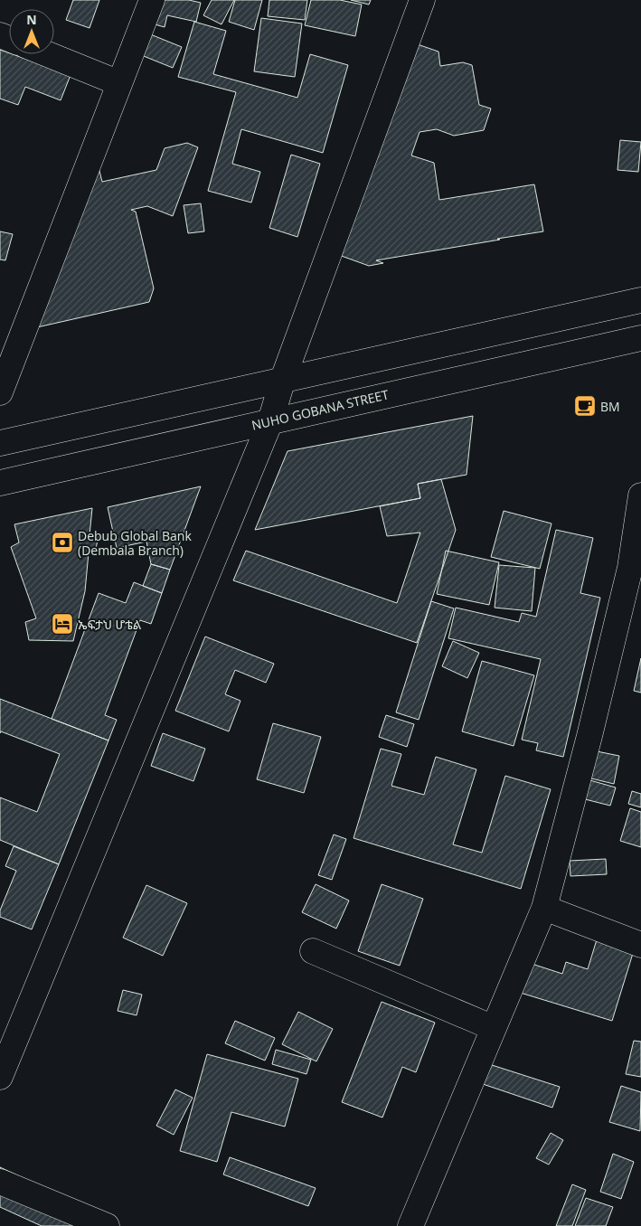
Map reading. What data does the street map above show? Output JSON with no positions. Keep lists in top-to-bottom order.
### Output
{
  "streets": {
    "street": ["NUHO GOBANA STREET"]
  },
  "places": {
    "cafe": ["BM"],
    "bank": ["Debub Global Bank (Dembala Branch)"],
    "hotel": ["ኤፍታህ ሆቴል"]
  },
  "north": "top"
}
